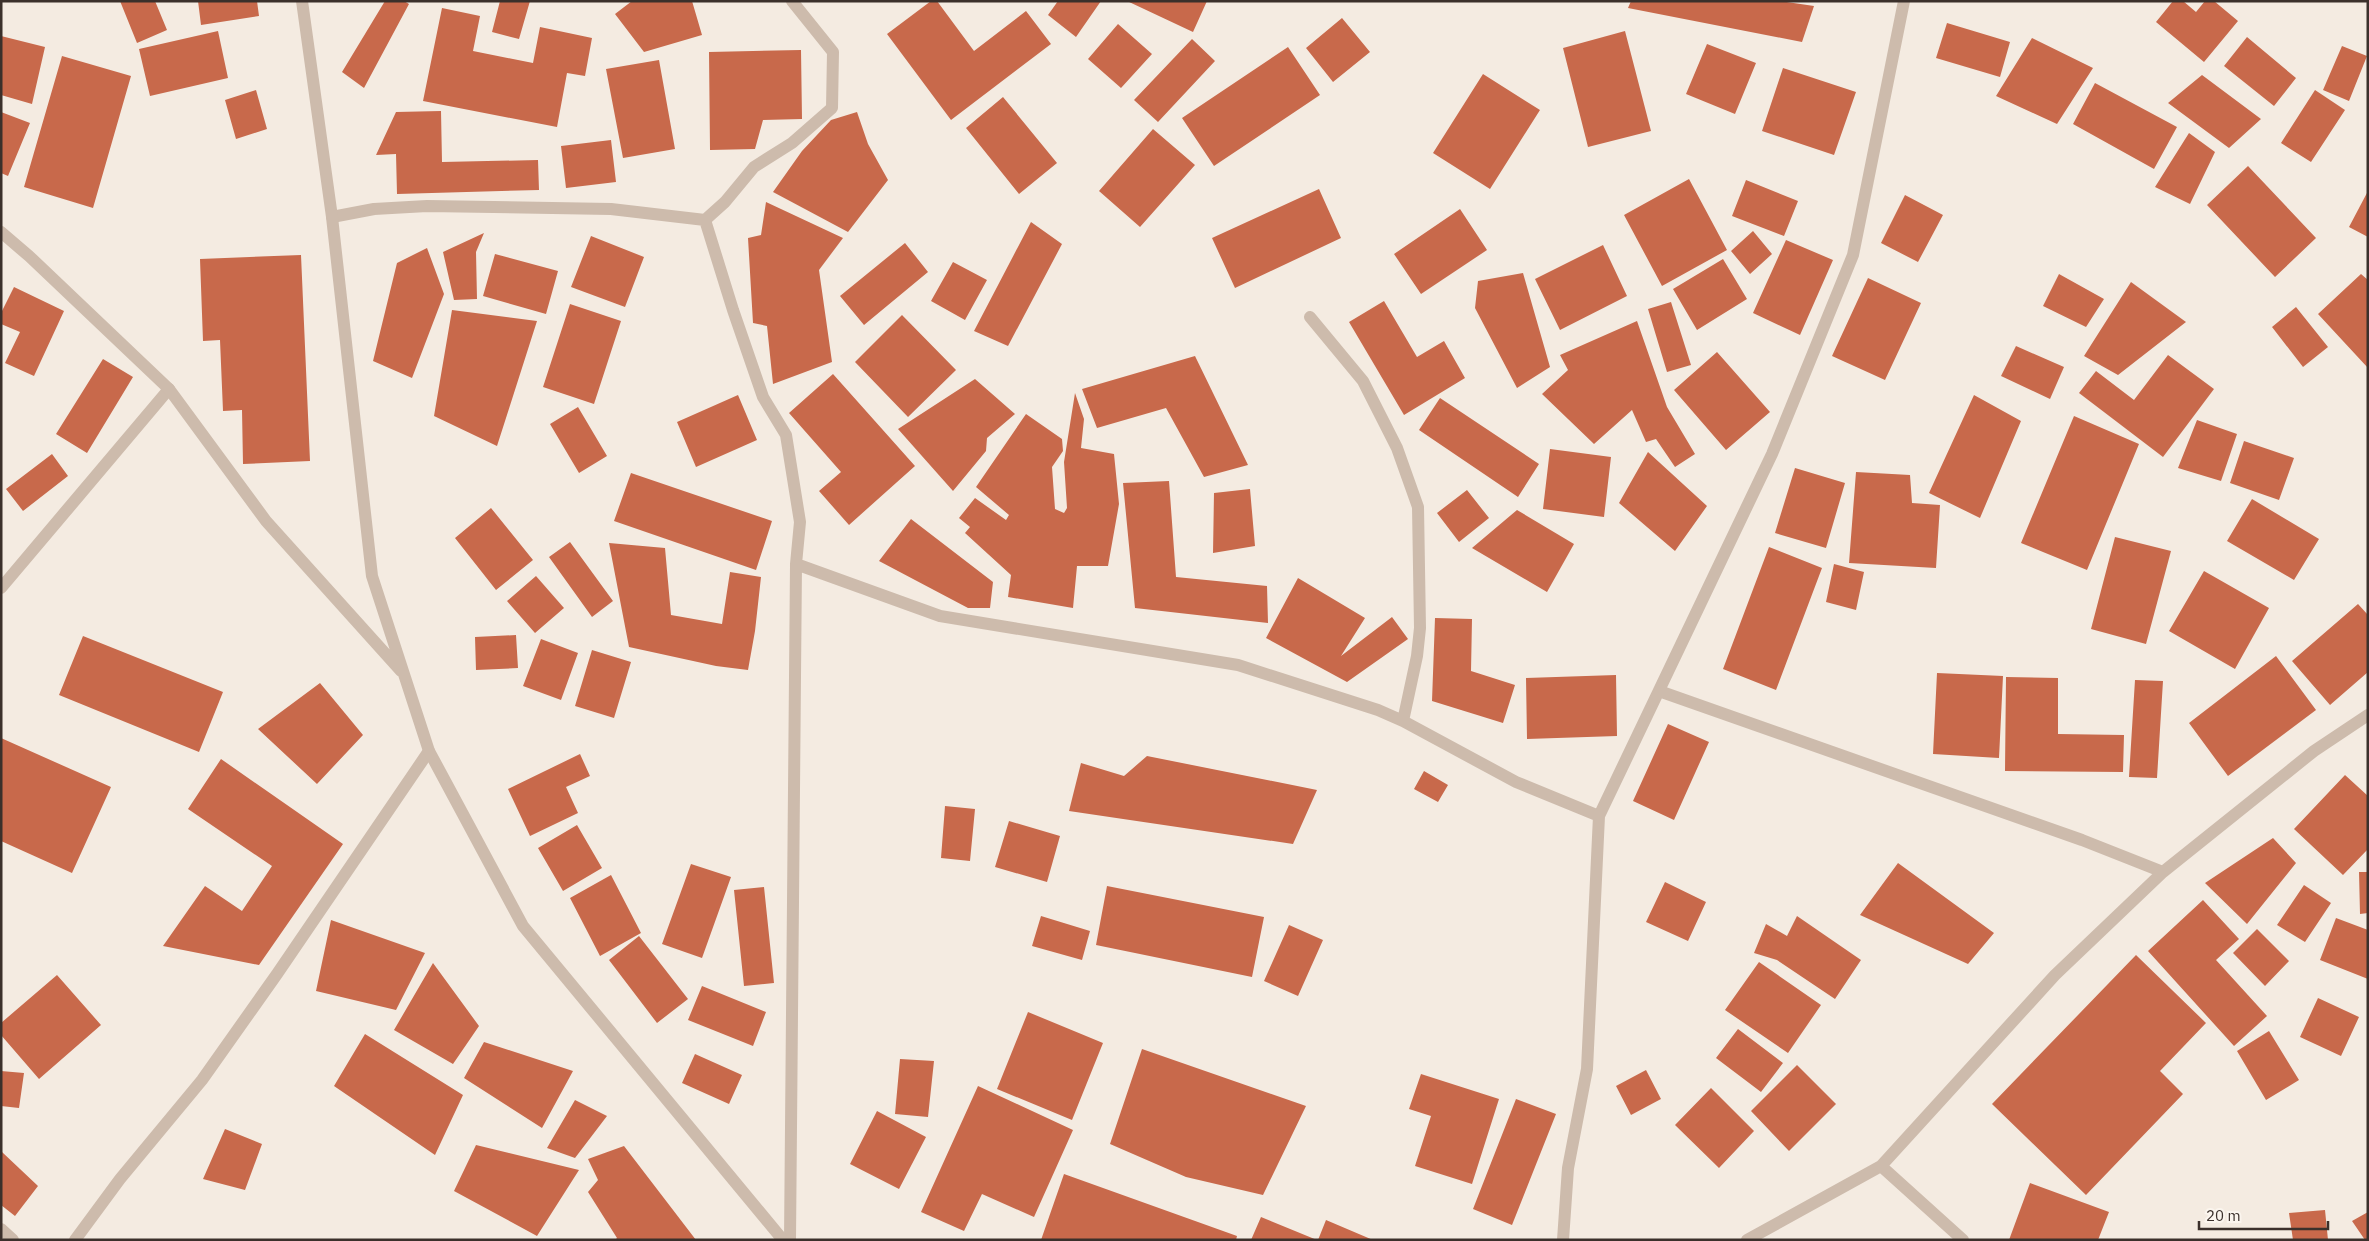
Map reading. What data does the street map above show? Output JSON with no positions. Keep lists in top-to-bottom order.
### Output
{
  "scale_bar": "20 m"
}
